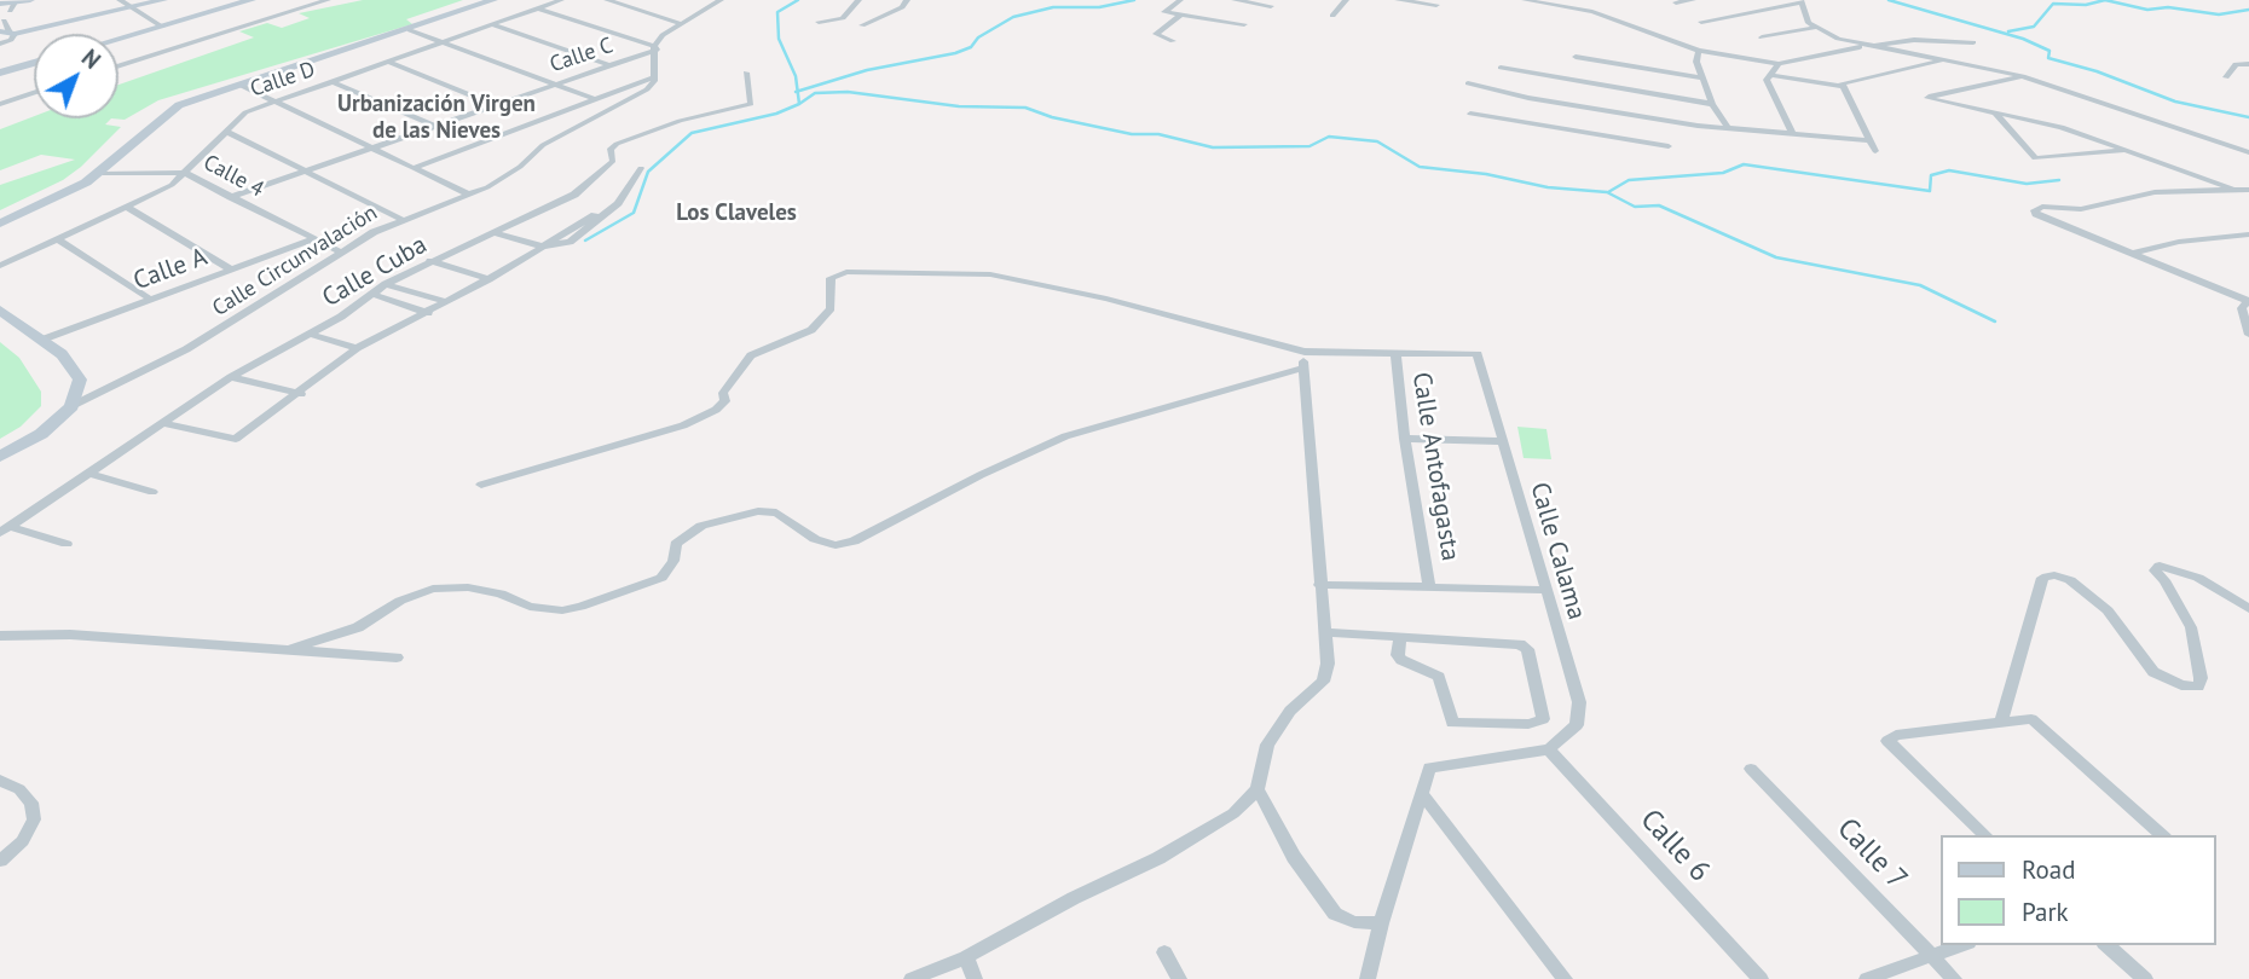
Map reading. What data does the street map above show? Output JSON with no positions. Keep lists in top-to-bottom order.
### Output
{
  "streets": {
    "street": [
      "Calle C",
      "Calle D",
      "Calle 4",
      "Calle Circunvalación",
      "Calle A",
      "Calle Cuba",
      "Calle Antofagasta",
      "Calle Calama",
      "Calle 6",
      "Calle 7"
    ]
  },
  "crossings": [
    ["Calle C", "Calle 4"],
    ["Calle D", "Calle 4"],
    ["Calle 4", "Calle Circunvalación"],
    ["Calle 4", "Calle A"],
    ["Calle Antofagasta", "Calle Calama"],
    ["Calle Calama", "Calle 6"]
  ],
  "districts": ["Urbanización Virgen de las Nieves", "Los Claveles"],
  "legend": ["Road", "Park"],
  "north": "top right"
}
